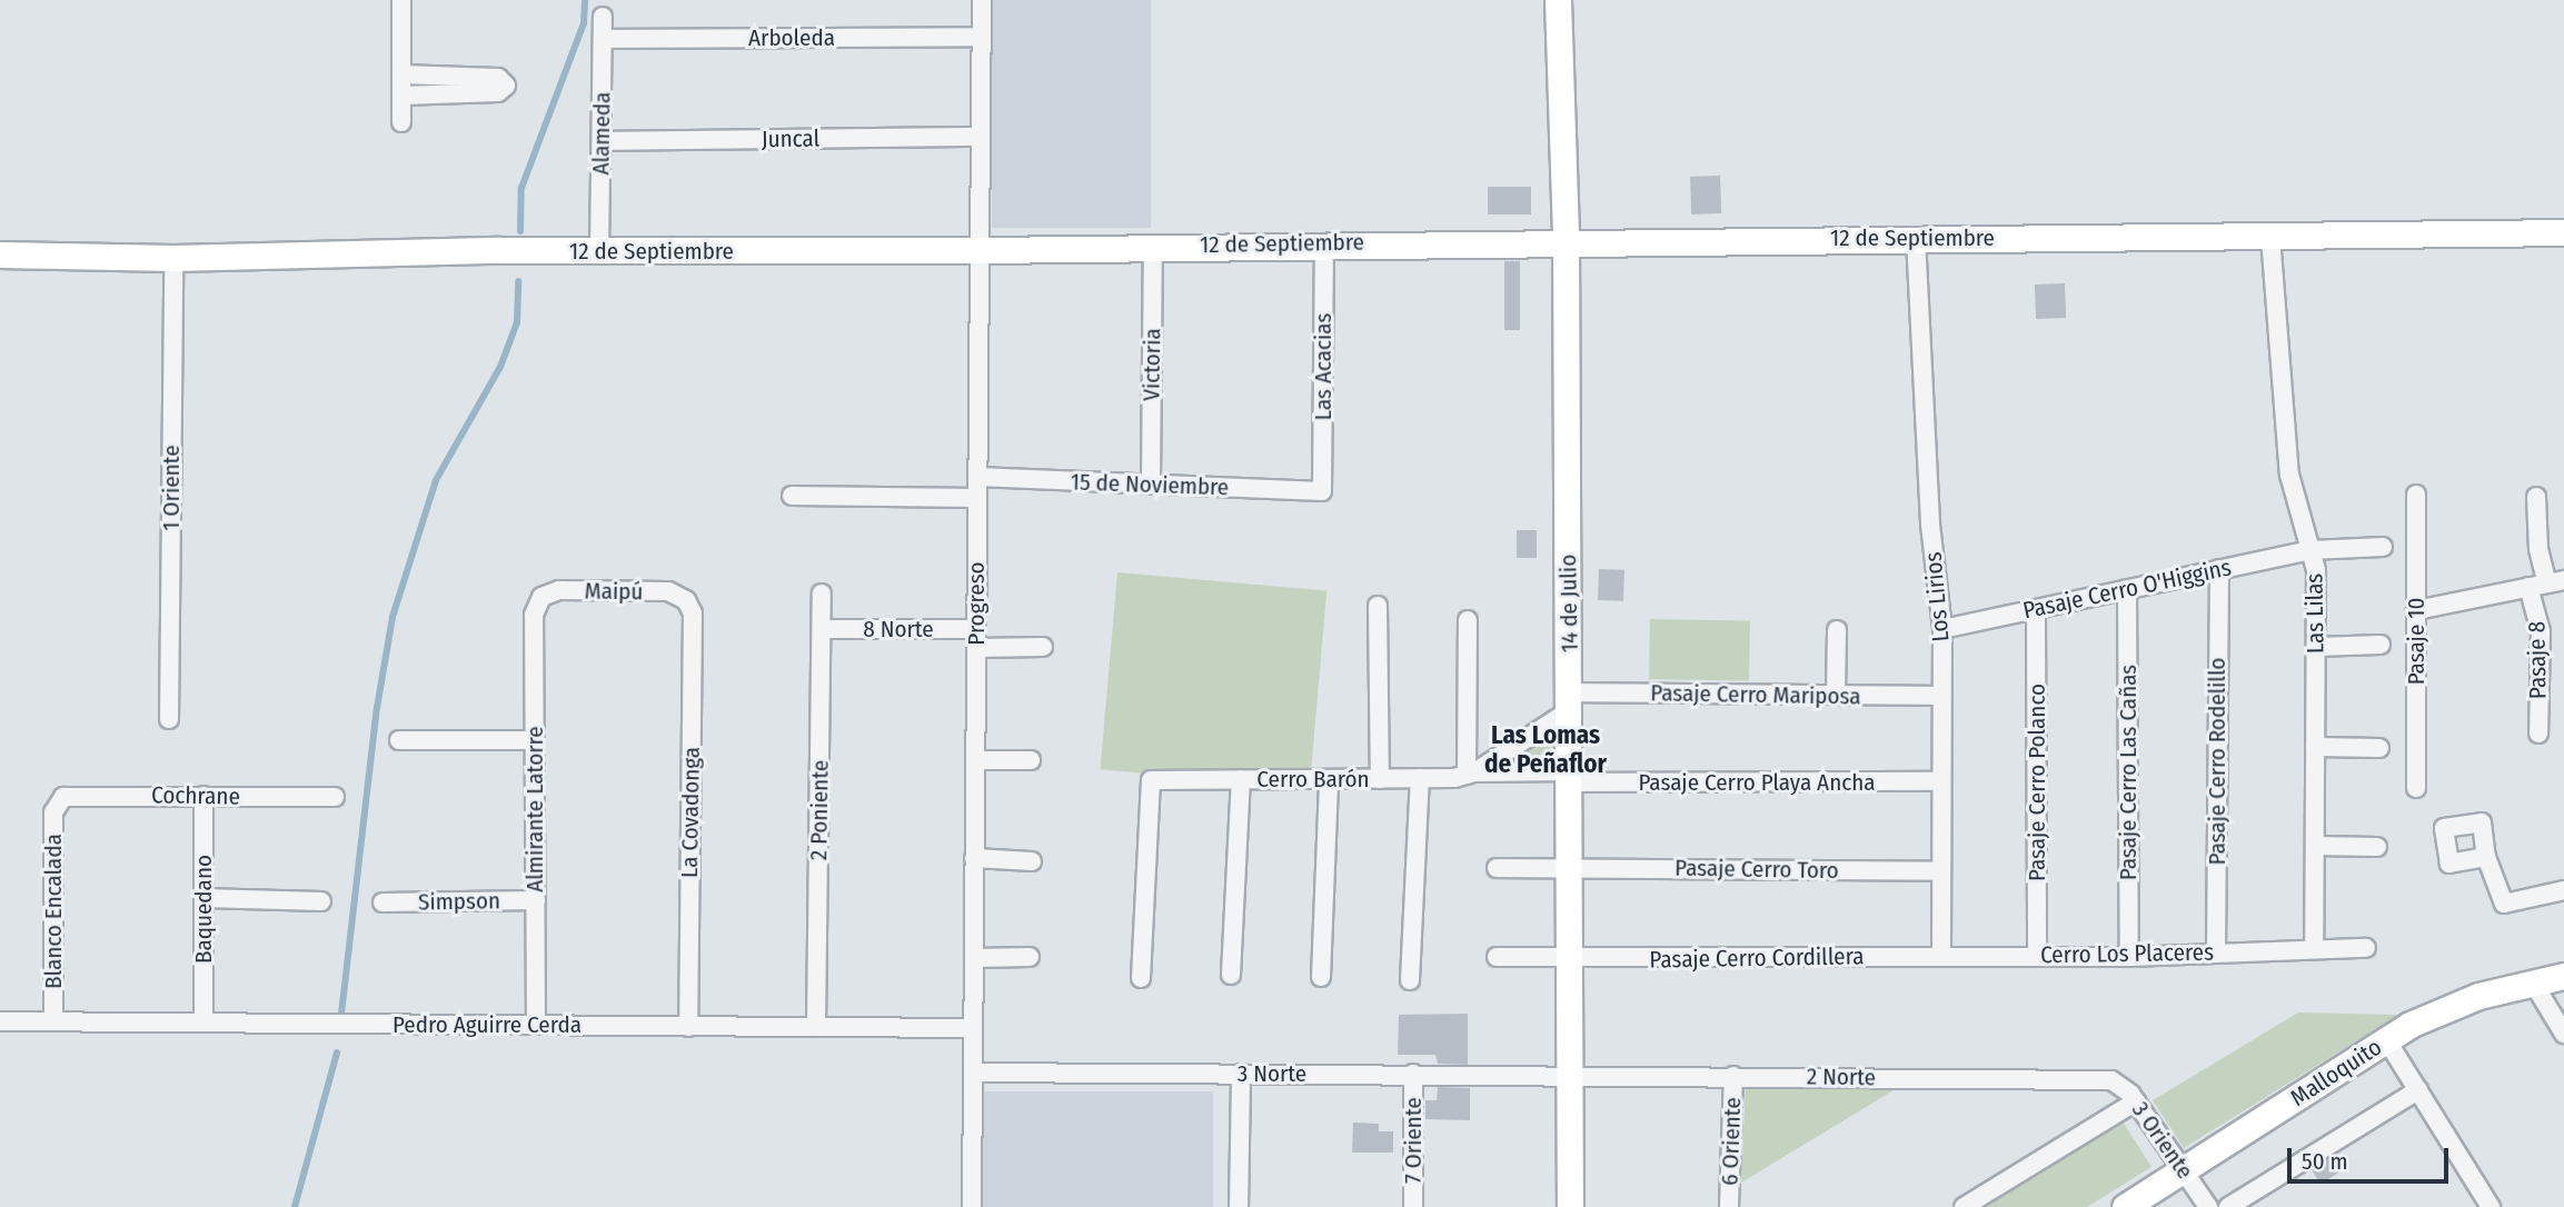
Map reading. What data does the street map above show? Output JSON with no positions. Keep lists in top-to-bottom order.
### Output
{
  "streets": {
    "street": [
      "Arboleda",
      "Alameda",
      "Juncal",
      "12 de Septiembre",
      "Victoria",
      "Las Acacias",
      "15 de Noviembre",
      "1 Oriente",
      "Pasaje Cerro O'Higgins",
      "Maipú",
      "Los Lirios",
      "Progreso",
      "14 de Julio",
      "Las Lilas",
      "8 Norte",
      "Pasaje 10",
      "Pasaje 8",
      "Pasaje Cerro Mariposa",
      "Pasaje Cerro Rodelillo",
      "Pasaje Cerro Las Cañas",
      "Cerro Barón",
      "Pasaje Cerro Playa Ancha",
      "Pasaje Cerro Polanco",
      "Cochrane",
      "Almirante Latorre",
      "2 Poniente",
      "La Covadonga",
      "Pasaje Cerro Toro",
      "Simpson",
      "Baquedano",
      "Blanco Encalada",
      "Cerro Los Placeres",
      "Pasaje Cerro Cordillera",
      "Pedro Aguirre Cerda",
      "Malloquito",
      "3 Norte",
      "2 Norte",
      "7 Oriente",
      "3 Oriente",
      "6 Oriente"
    ]
  },
  "crossings": [
    ["Arboleda", "Alameda"],
    ["Arboleda", "Progreso"],
    ["Alameda", "Juncal"],
    ["Alameda", "12 de Septiembre"],
    ["Juncal", "Progreso"],
    ["12 de Septiembre", "Victoria"],
    ["12 de Septiembre", "Las Acacias"],
    ["12 de Septiembre", "1 Oriente"],
    ["12 de Septiembre", "Los Lirios"],
    ["12 de Septiembre", "Progreso"],
    ["12 de Septiembre", "14 de Julio"],
    ["12 de Septiembre", "Las Lilas"],
    ["Victoria", "15 de Noviembre"],
    ["Las Acacias", "15 de Noviembre"],
    ["15 de Noviembre", "Progreso"],
    ["Pasaje Cerro O'Higgins", "Los Lirios"],
    ["Pasaje Cerro O'Higgins", "Las Lilas"],
    ["Pasaje Cerro O'Higgins", "Pasaje Cerro Rodelillo"],
    ["Pasaje Cerro O'Higgins", "Pasaje Cerro Las Cañas"],
    ["Pasaje Cerro O'Higgins", "Pasaje Cerro Polanco"],
    ["Maipú", "Almirante Latorre"],
    ["Maipú", "La Covadonga"],
    ["Los Lirios", "Pasaje Cerro Mariposa"],
    ["Los Lirios", "Pasaje Cerro Playa Ancha"],
    ["Los Lirios", "Pasaje Cerro Toro"],
    ["Los Lirios", "Cerro Los Placeres"],
    ["Los Lirios", "Pasaje Cerro Cordillera"],
    ["Progreso", "8 Norte"],
    ["Progreso", "Pedro Aguirre Cerda"],
    ["Progreso", "3 Norte"],
    ["14 de Julio", "Pasaje Cerro Mariposa"],
    ["14 de Julio", "Cerro Barón"],
    ["14 de Julio", "Pasaje Cerro Playa Ancha"],
    ["14 de Julio", "Pasaje Cerro Toro"],
    ["14 de Julio", "Pasaje Cerro Cordillera"],
    ["14 de Julio", "3 Norte"],
    ["14 de Julio", "2 Norte"],
    ["Las Lilas", "Cerro Los Placeres"],
    ["8 Norte", "2 Poniente"],
    ["Pasaje Cerro Mariposa", "Cerro Barón"],
    ["Pasaje Cerro Rodelillo", "Cerro Los Placeres"],
    ["Pasaje Cerro Las Cañas", "Cerro Los Placeres"],
    ["Cerro Barón", "Pasaje Cerro Playa Ancha"],
    ["Pasaje Cerro Polanco", "Cerro Los Placeres"],
    ["Cochrane", "Baquedano"],
    ["Cochrane", "Blanco Encalada"],
    ["Almirante Latorre", "Simpson"],
    ["Almirante Latorre", "Pedro Aguirre Cerda"],
    ["2 Poniente", "Pedro Aguirre Cerda"],
    ["La Covadonga", "Pedro Aguirre Cerda"],
    ["Baquedano", "Pedro Aguirre Cerda"],
    ["Blanco Encalada", "Pedro Aguirre Cerda"],
    ["Cerro Los Placeres", "Pasaje Cerro Cordillera"],
    ["Malloquito", "3 Oriente"],
    ["3 Norte", "2 Norte"],
    ["3 Norte", "7 Oriente"],
    ["2 Norte", "3 Oriente"],
    ["2 Norte", "6 Oriente"]
  ],
  "districts": ["Las Lomas de Peñaflor"],
  "scale_bar": "50 m"
}
